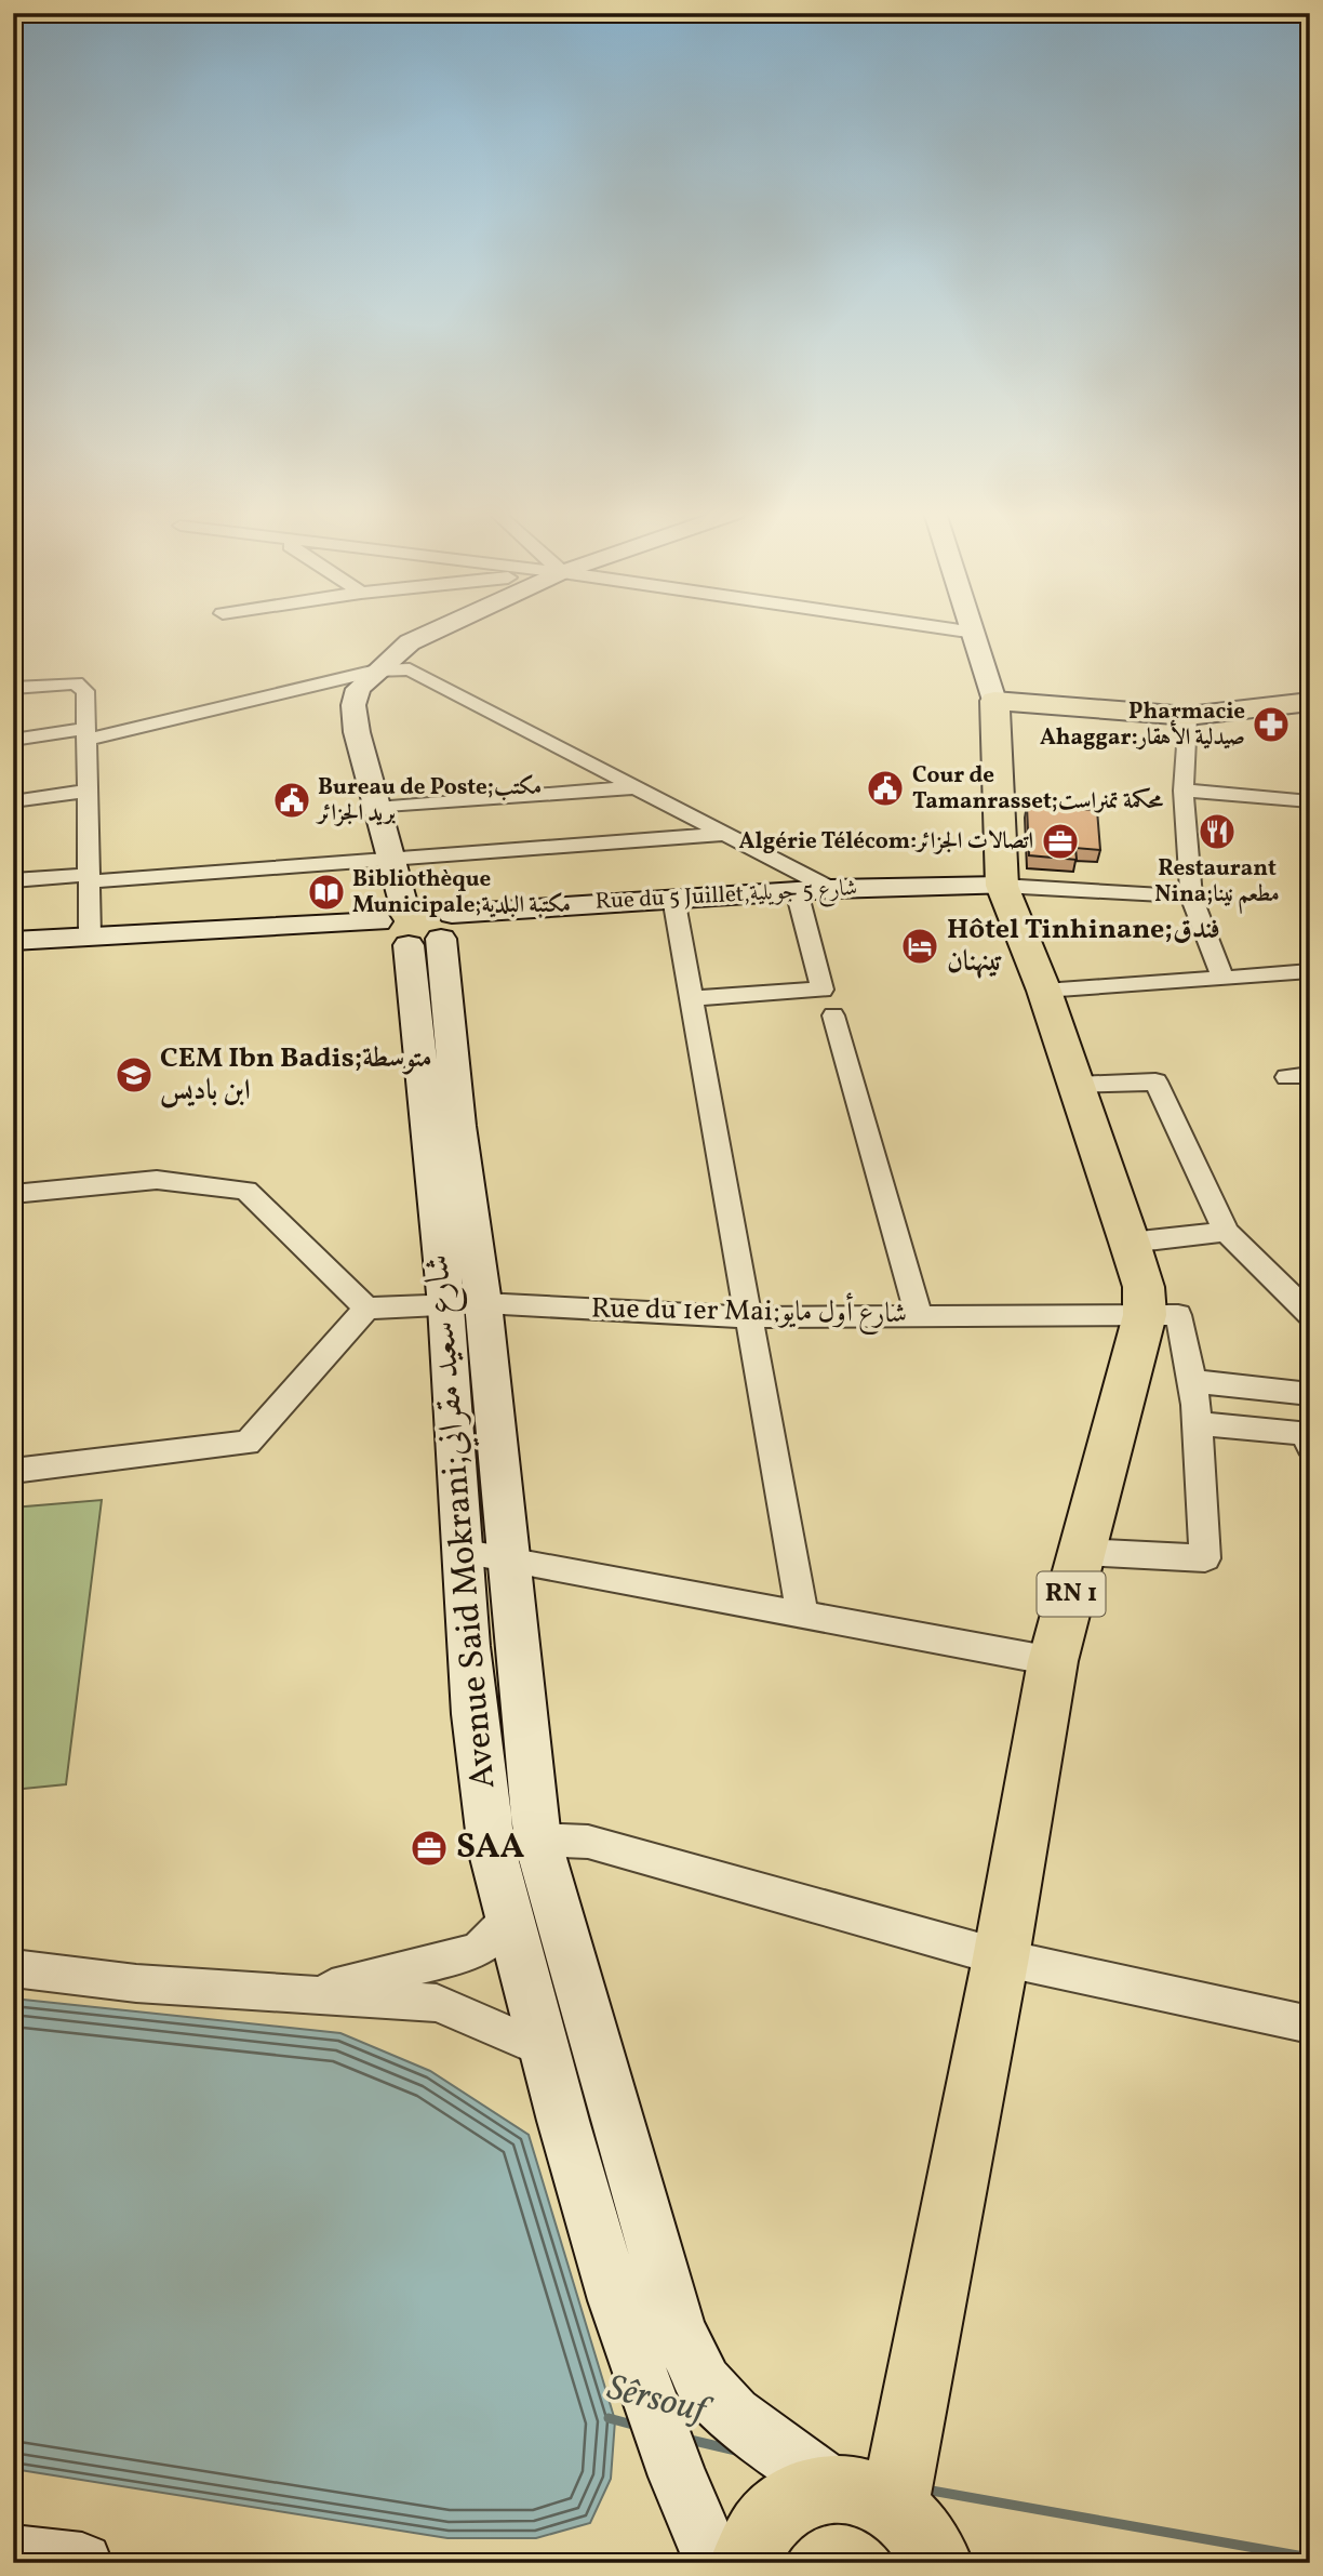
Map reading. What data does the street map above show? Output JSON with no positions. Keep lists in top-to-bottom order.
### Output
{
  "streets": {
    "main road": ["RN 1"],
    "street": ["Rue du 5 Juillet,شارع 5 جويلية", "Rue du 1er Mai;شارع أول مايو", "Avenue Said Mokrani;شارع سعيد مقراني"]
  },
  "crossings": [
    ["Rue du 5 Juillet,شارع 5 جويلية", "Avenue Said Mokrani;شارع سعيد مقراني"],
    ["Rue du 5 Juillet,شارع 5 جويلية", "RN 1"],
    ["Rue du 1er Mai;شارع أول مايو", "Avenue Said Mokrani;شارع سعيد مقراني"],
    ["Rue du 1er Mai;شارع أول مايو", "RN 1"]
  ],
  "water": ["Sêrsouf"],
  "places": {
    "pharmacy": ["Pharmacie Ahaggar;صيدلية الأهقار"],
    "public building": ["Cour de Tamanrasset;محكمة تمنراست", "Bureau de Poste;مكتب بريد الجزائر"],
    "restaurant": ["Restaurant Nina;مطعم نينا"],
    "office": ["Algérie Télécom;اتصالات الجزائر", "SAA"],
    "library": ["Bibliothèque Municipale;مكتبة البلدية"],
    "hotel": ["Hôtel Tinhinane;فندق تينهنان"],
    "school or university": ["CEM Ibn Badis;متوسطة ابن باديس"]
  }
}
